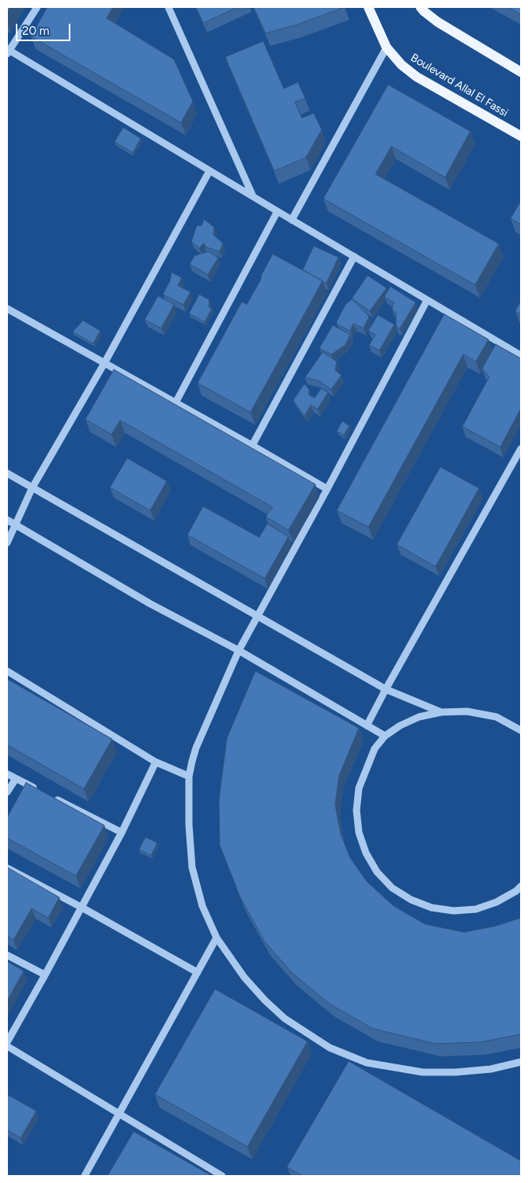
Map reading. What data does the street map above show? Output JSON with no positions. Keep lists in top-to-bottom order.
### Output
{
  "streets": {
    "main road": ["Boulevard Allal El Fassi"]
  },
  "scale_bar": "20 m"
}
